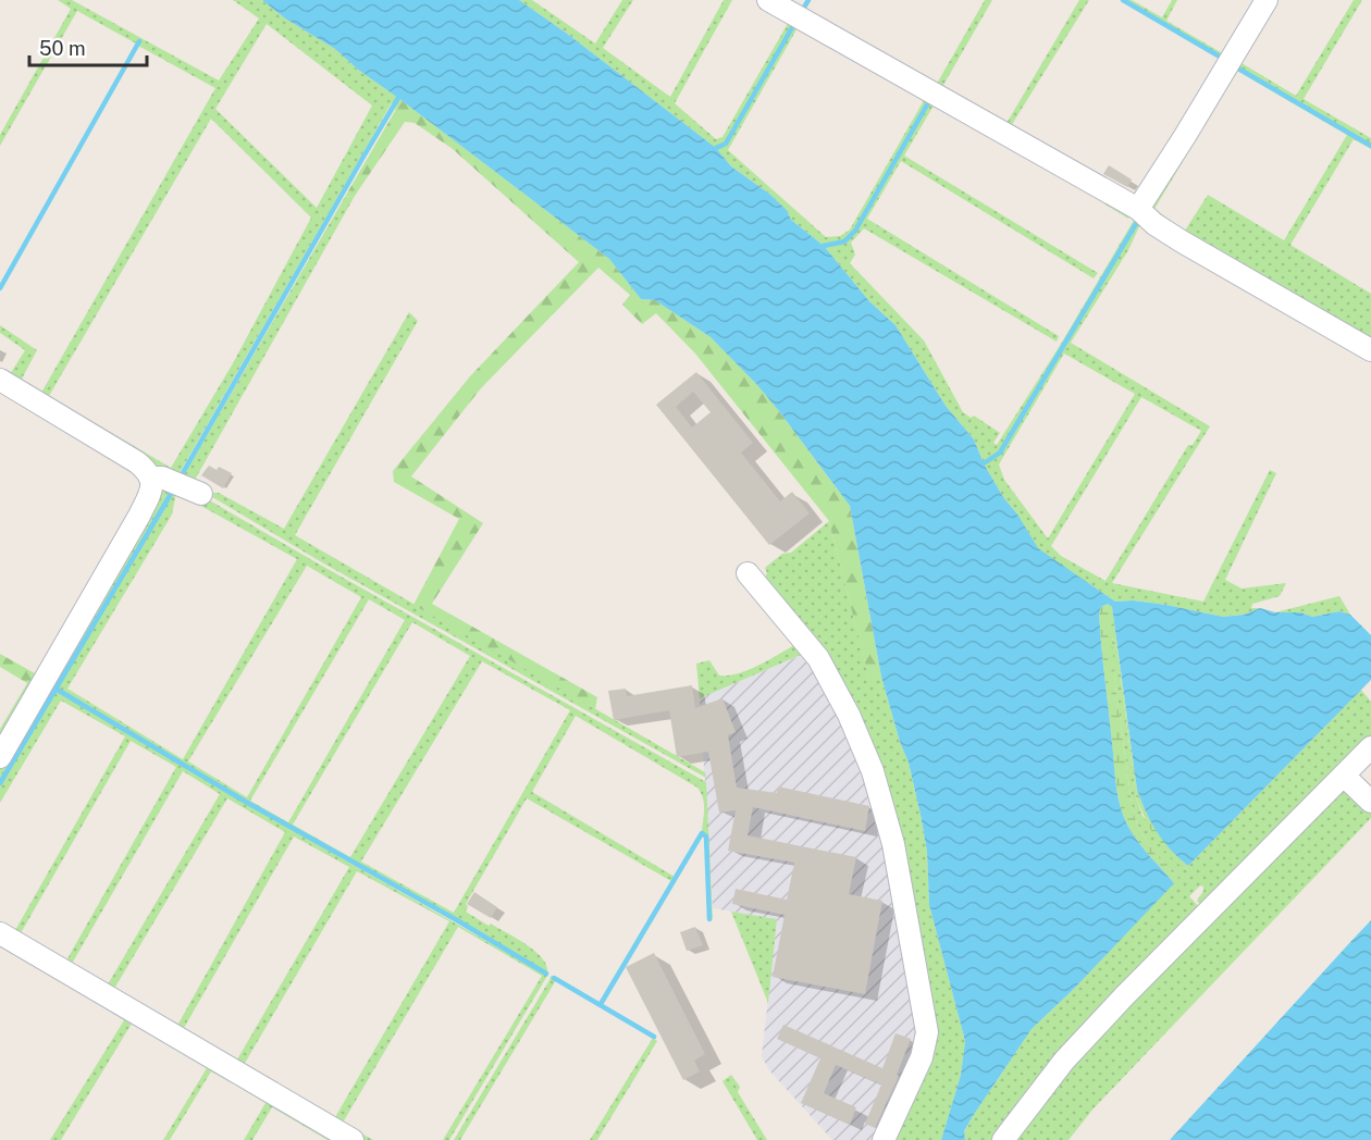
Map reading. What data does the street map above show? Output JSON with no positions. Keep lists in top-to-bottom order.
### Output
{
  "scale_bar": "50 m"
}
